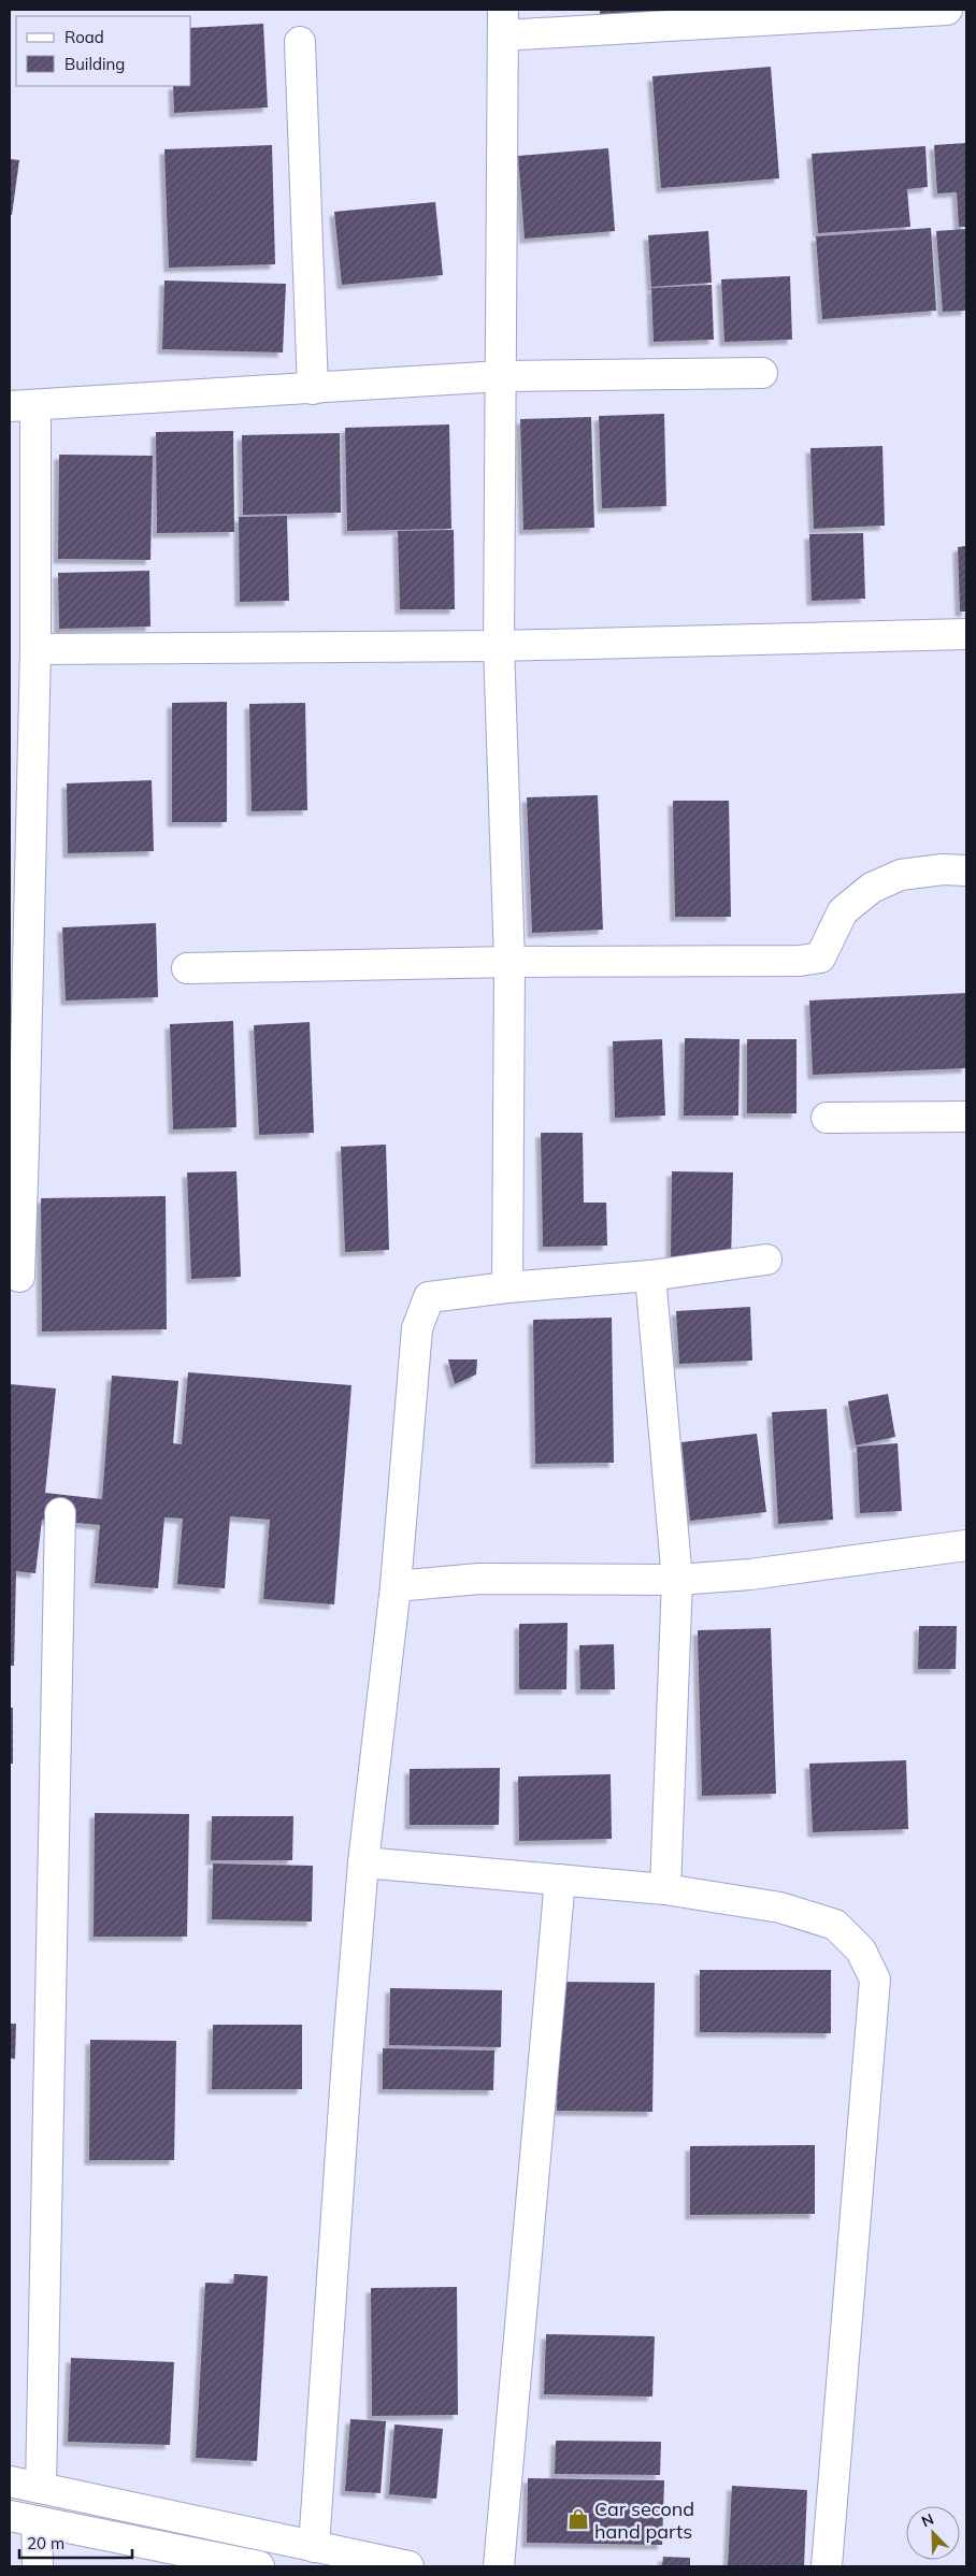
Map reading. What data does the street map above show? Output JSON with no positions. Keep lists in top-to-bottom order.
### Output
{
  "places": {
    "shop": ["Car second hand parts"]
  },
  "legend": ["Road", "Building"],
  "scale_bar": "20 m",
  "north": "top left"
}
